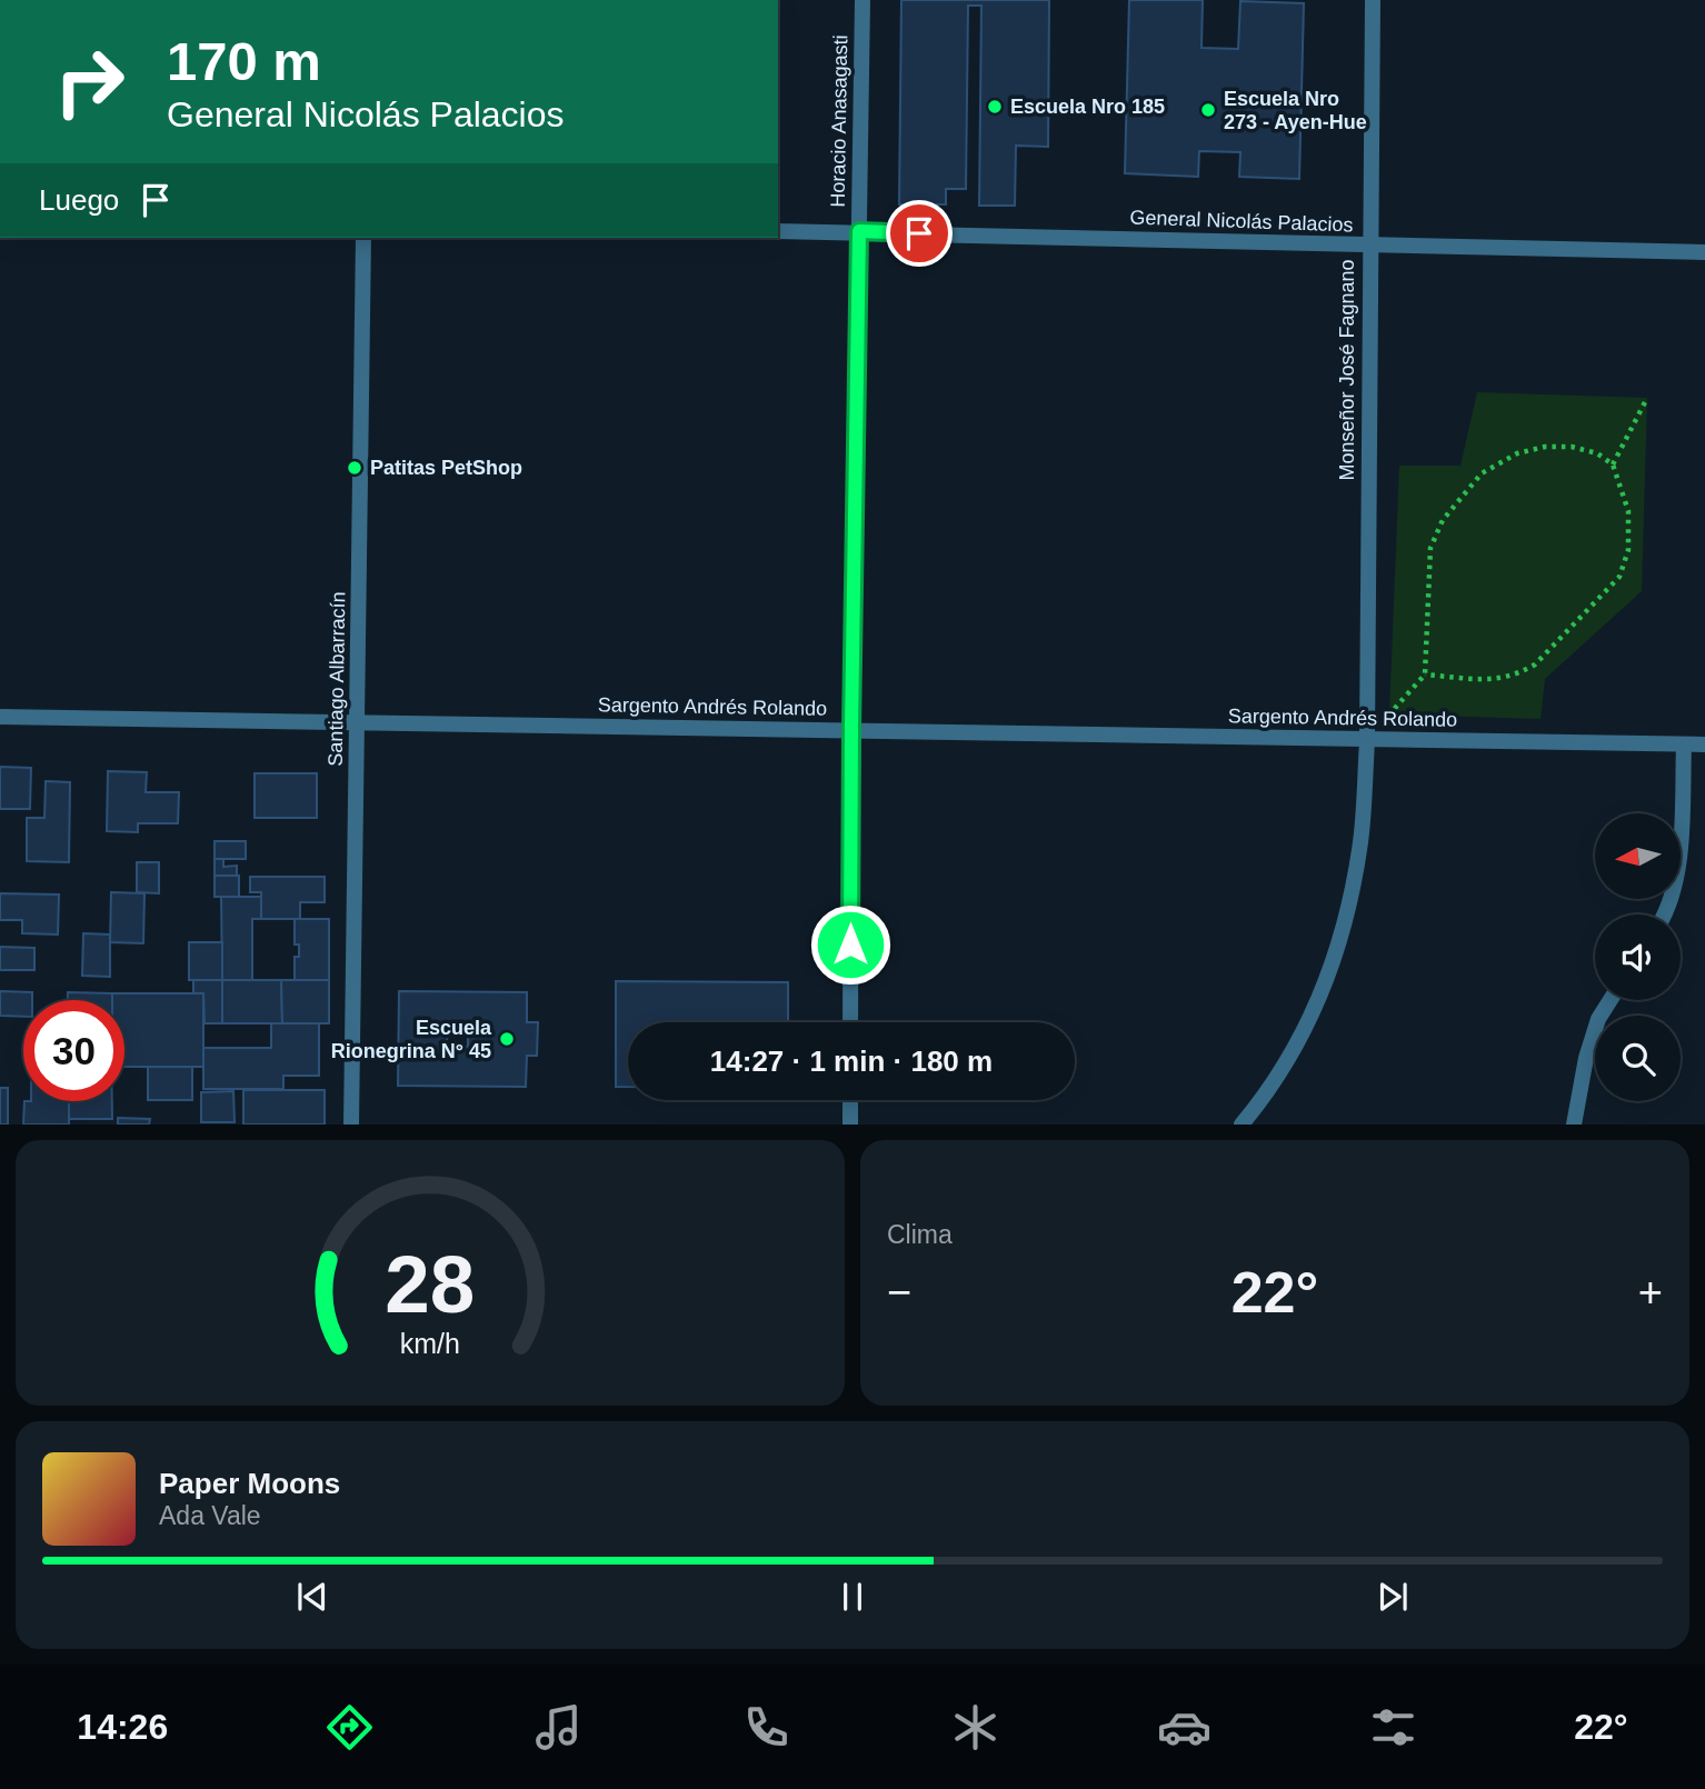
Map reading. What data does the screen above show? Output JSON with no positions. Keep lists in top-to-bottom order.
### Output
{
  "streets": {
    "street": [
      "Horacio Anasagasti",
      "General Nicolás Palacios",
      "Monseñor José Fagnano",
      "Santiago Albarracín",
      "Sargento Andrés Rolando"
    ]
  },
  "crossings": [
    ["Horacio Anasagasti", "General Nicolás Palacios"],
    ["Horacio Anasagasti", "Sargento Andrés Rolando"],
    ["General Nicolás Palacios", "Monseñor José Fagnano"],
    ["Monseñor José Fagnano", "Sargento Andrés Rolando"],
    ["Santiago Albarracín", "Sargento Andrés Rolando"]
  ],
  "places": [
    "Escuela Nro 185",
    "Escuela Nro 273 - Ayen-Hue",
    "Patitas PetShop",
    "Escuela Rionegrina N° 45"
  ],
  "north": "left",
  "page": {
    "turn": ["170 m", "General Nicolás Palacios"],
    "then": "Luego",
    "limit": "30",
    "trip": "14:27 · 1 min · 180 m",
    "tile": "Clima",
    "heat": ["−", "22°", "+"],
    "song": ["Paper Moons", "Ada Vale"],
    "tabs": ["14:26", "22°"],
    "gauge": ["28", "km/h"]
  }
}
